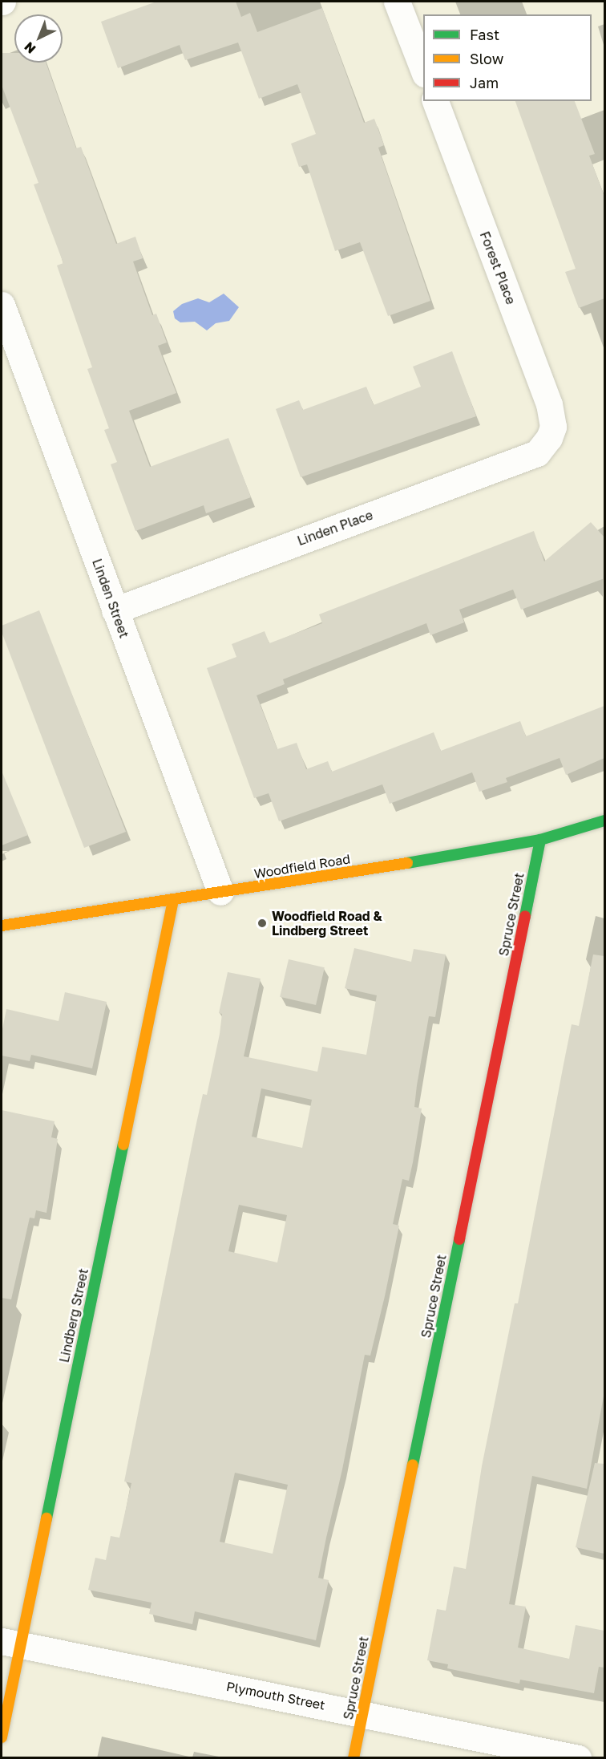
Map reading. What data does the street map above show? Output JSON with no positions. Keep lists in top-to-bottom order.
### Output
{
  "streets": {
    "street": [
      "Forest Place",
      "Linden Place",
      "Linden Street",
      "Woodfield Road",
      "Spruce Street",
      "Lindberg Street",
      "Plymouth Street"
    ]
  },
  "crossings": [
    ["Forest Place", "Linden Place"],
    ["Linden Place", "Linden Street"],
    ["Linden Street", "Woodfield Road"],
    ["Woodfield Road", "Spruce Street"],
    ["Woodfield Road", "Lindberg Street"],
    ["Spruce Street", "Plymouth Street"],
    ["Lindberg Street", "Plymouth Street"]
  ],
  "places": ["Woodfield Road & Lindberg Street"],
  "legend": ["Fast", "Slow", "Jam"],
  "north": "bottom left"
}
